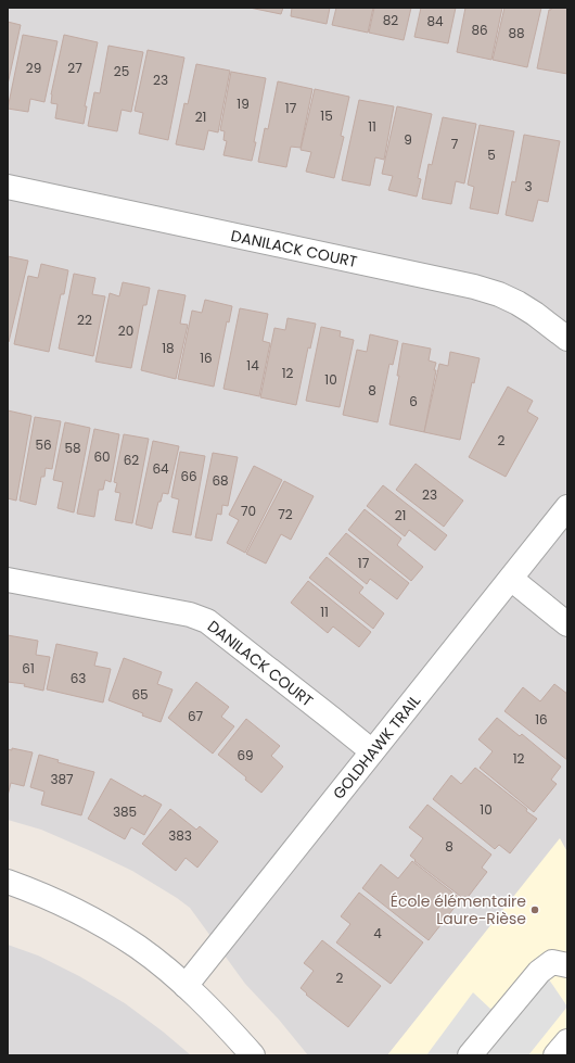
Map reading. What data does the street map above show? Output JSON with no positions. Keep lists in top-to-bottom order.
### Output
{
  "streets": {
    "street": ["DANILACK COURT", "GOLDHAWK TRAIL"]
  },
  "crossings": [
    ["DANILACK COURT", "GOLDHAWK TRAIL"]
  ],
  "places": ["École élémentaire Laure-Rièse"],
  "house_numbers": [
    "82",
    "84",
    "86",
    "88",
    "29",
    "27",
    "25",
    "23",
    "19",
    "17",
    "15",
    "21",
    "11",
    "9",
    "7",
    "5",
    "3",
    "22",
    "20",
    "18",
    "16",
    "14",
    "12",
    "10",
    "8",
    "6",
    "2",
    "56",
    "58",
    "60",
    "62",
    "64",
    "66",
    "68",
    "23",
    "70",
    "72",
    "21",
    "17",
    "11",
    "61",
    "63",
    "65",
    "67",
    "16",
    "69",
    "12",
    "387",
    "10",
    "385",
    "383",
    "8",
    "4",
    "2"
  ]
}
